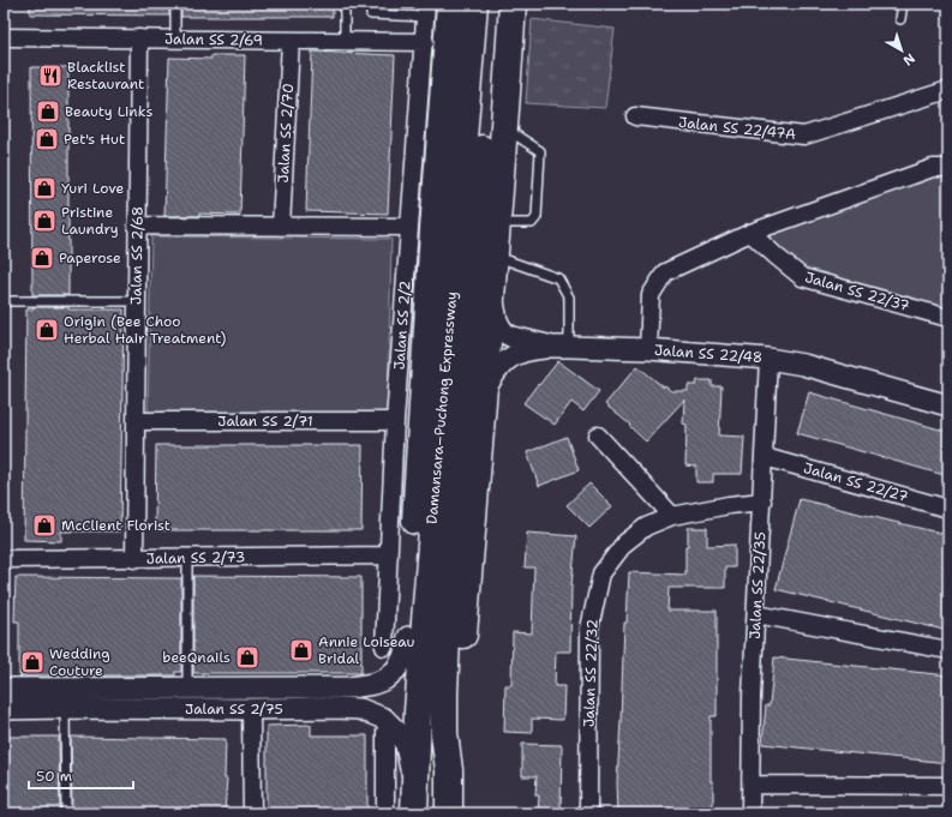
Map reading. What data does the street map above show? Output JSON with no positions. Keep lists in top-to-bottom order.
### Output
{
  "streets": {
    "highway": ["Damansara–Puchong Expressway"],
    "street": [
      "Jalan SS 2/69",
      "Jalan SS 22/47A",
      "Jalan SS 2/70",
      "Jalan SS 2/68",
      "Jalan SS 22/37",
      "Jalan SS 2/2",
      "Jalan SS 22/48",
      "Jalan SS 2/71",
      "Jalan SS 22/27",
      "Jalan SS 2/73",
      "Jalan SS 22/35",
      "Jalan SS 22/32",
      "Jalan SS 2/75"
    ]
  },
  "crossings": [
    ["Jalan SS 2/69", "Jalan SS 2/70"],
    ["Jalan SS 2/69", "Jalan SS 2/68"],
    ["Jalan SS 2/69", "Jalan SS 2/2"],
    ["Jalan SS 2/68", "Jalan SS 2/71"],
    ["Jalan SS 2/68", "Jalan SS 2/73"],
    ["Jalan SS 2/2", "Jalan SS 2/71"],
    ["Jalan SS 2/2", "Jalan SS 2/73"],
    ["Jalan SS 22/48", "Jalan SS 22/35"],
    ["Damansara–Puchong Expressway", "Jalan SS 2/75"],
    ["Jalan SS 22/27", "Jalan SS 22/35"],
    ["Jalan SS 22/35", "Jalan SS 22/32"]
  ],
  "places": {
    "restaurant": ["Blacklist Restaurant"],
    "shop": [
      "Beauty Links",
      "Pet's Hut",
      "Yuri Love",
      "Pristine Laundry",
      "Paperose",
      "Origin (Bee Choo Herbal Hair Treatment)",
      "McClient Florist",
      "Annie Loiseau Bridal",
      "beeQnails",
      "Wedding Couture"
    ]
  },
  "scale_bar": "50 m",
  "north": "bottom right"
}
